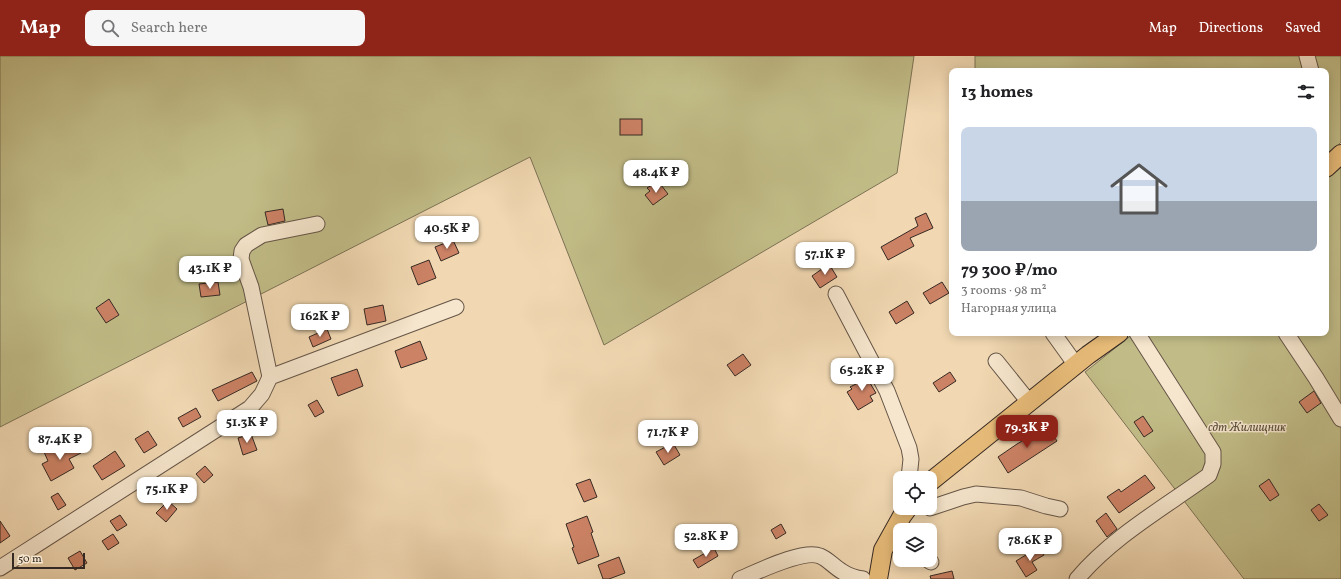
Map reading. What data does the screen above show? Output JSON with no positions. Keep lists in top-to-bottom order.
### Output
{
  "parks": ["сдт Жилищник"],
  "scale_bar": "50 m",
  "page": {
    "header": "Map",
    "search": "Search here",
    "nav": ["Map", "Directions", "Saved"],
    "heading": "13 homes",
    "list": [
      {
        "name": "79 300 ₽/mo",
        "note": "3 rooms · 98 m² · Нагорная улица"
      }
    ],
    "price": [
      "48.4K ₽",
      "40.5K ₽",
      "57.1K ₽",
      "43.1K ₽",
      "162K ₽",
      "65.2K ₽",
      "51.3K ₽",
      "79.3K ₽",
      "71.7K ₽",
      "87.4K ₽",
      "75.1K ₽",
      "52.8K ₽",
      "78.6K ₽"
    ],
    "scale": "50 m"
  }
}
